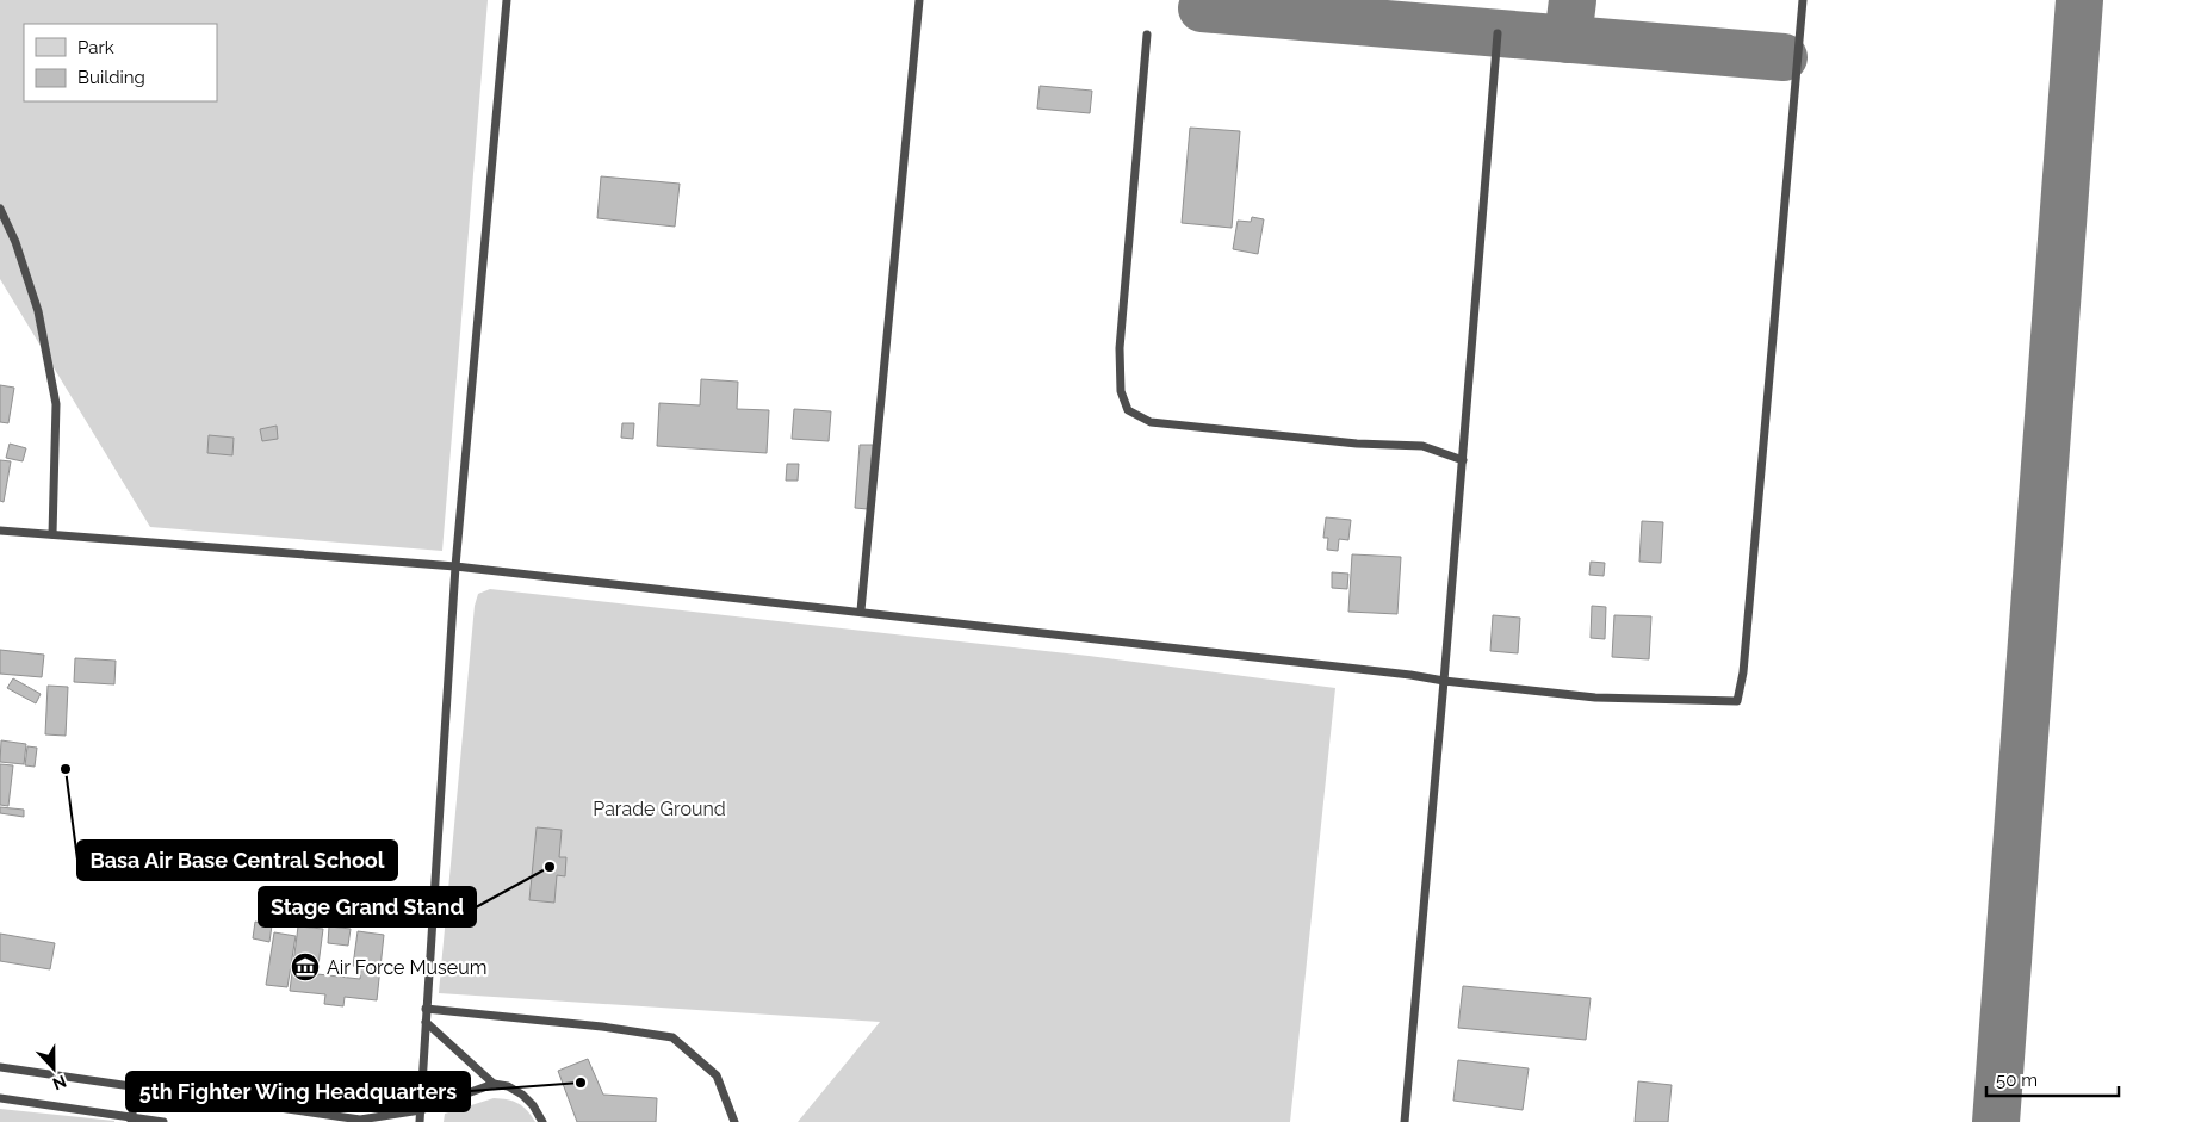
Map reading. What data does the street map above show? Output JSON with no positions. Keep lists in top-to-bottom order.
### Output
{
  "parks": ["Parade Ground"],
  "places": {
    "other": ["Basa Air Base Central School", "Stage Grand Stand", "5th Fighter Wing Headquarters"],
    "museum": ["Air Force Museum"]
  },
  "legend": ["Park", "Building"],
  "scale_bar": "50 m",
  "north": "bottom"
}
